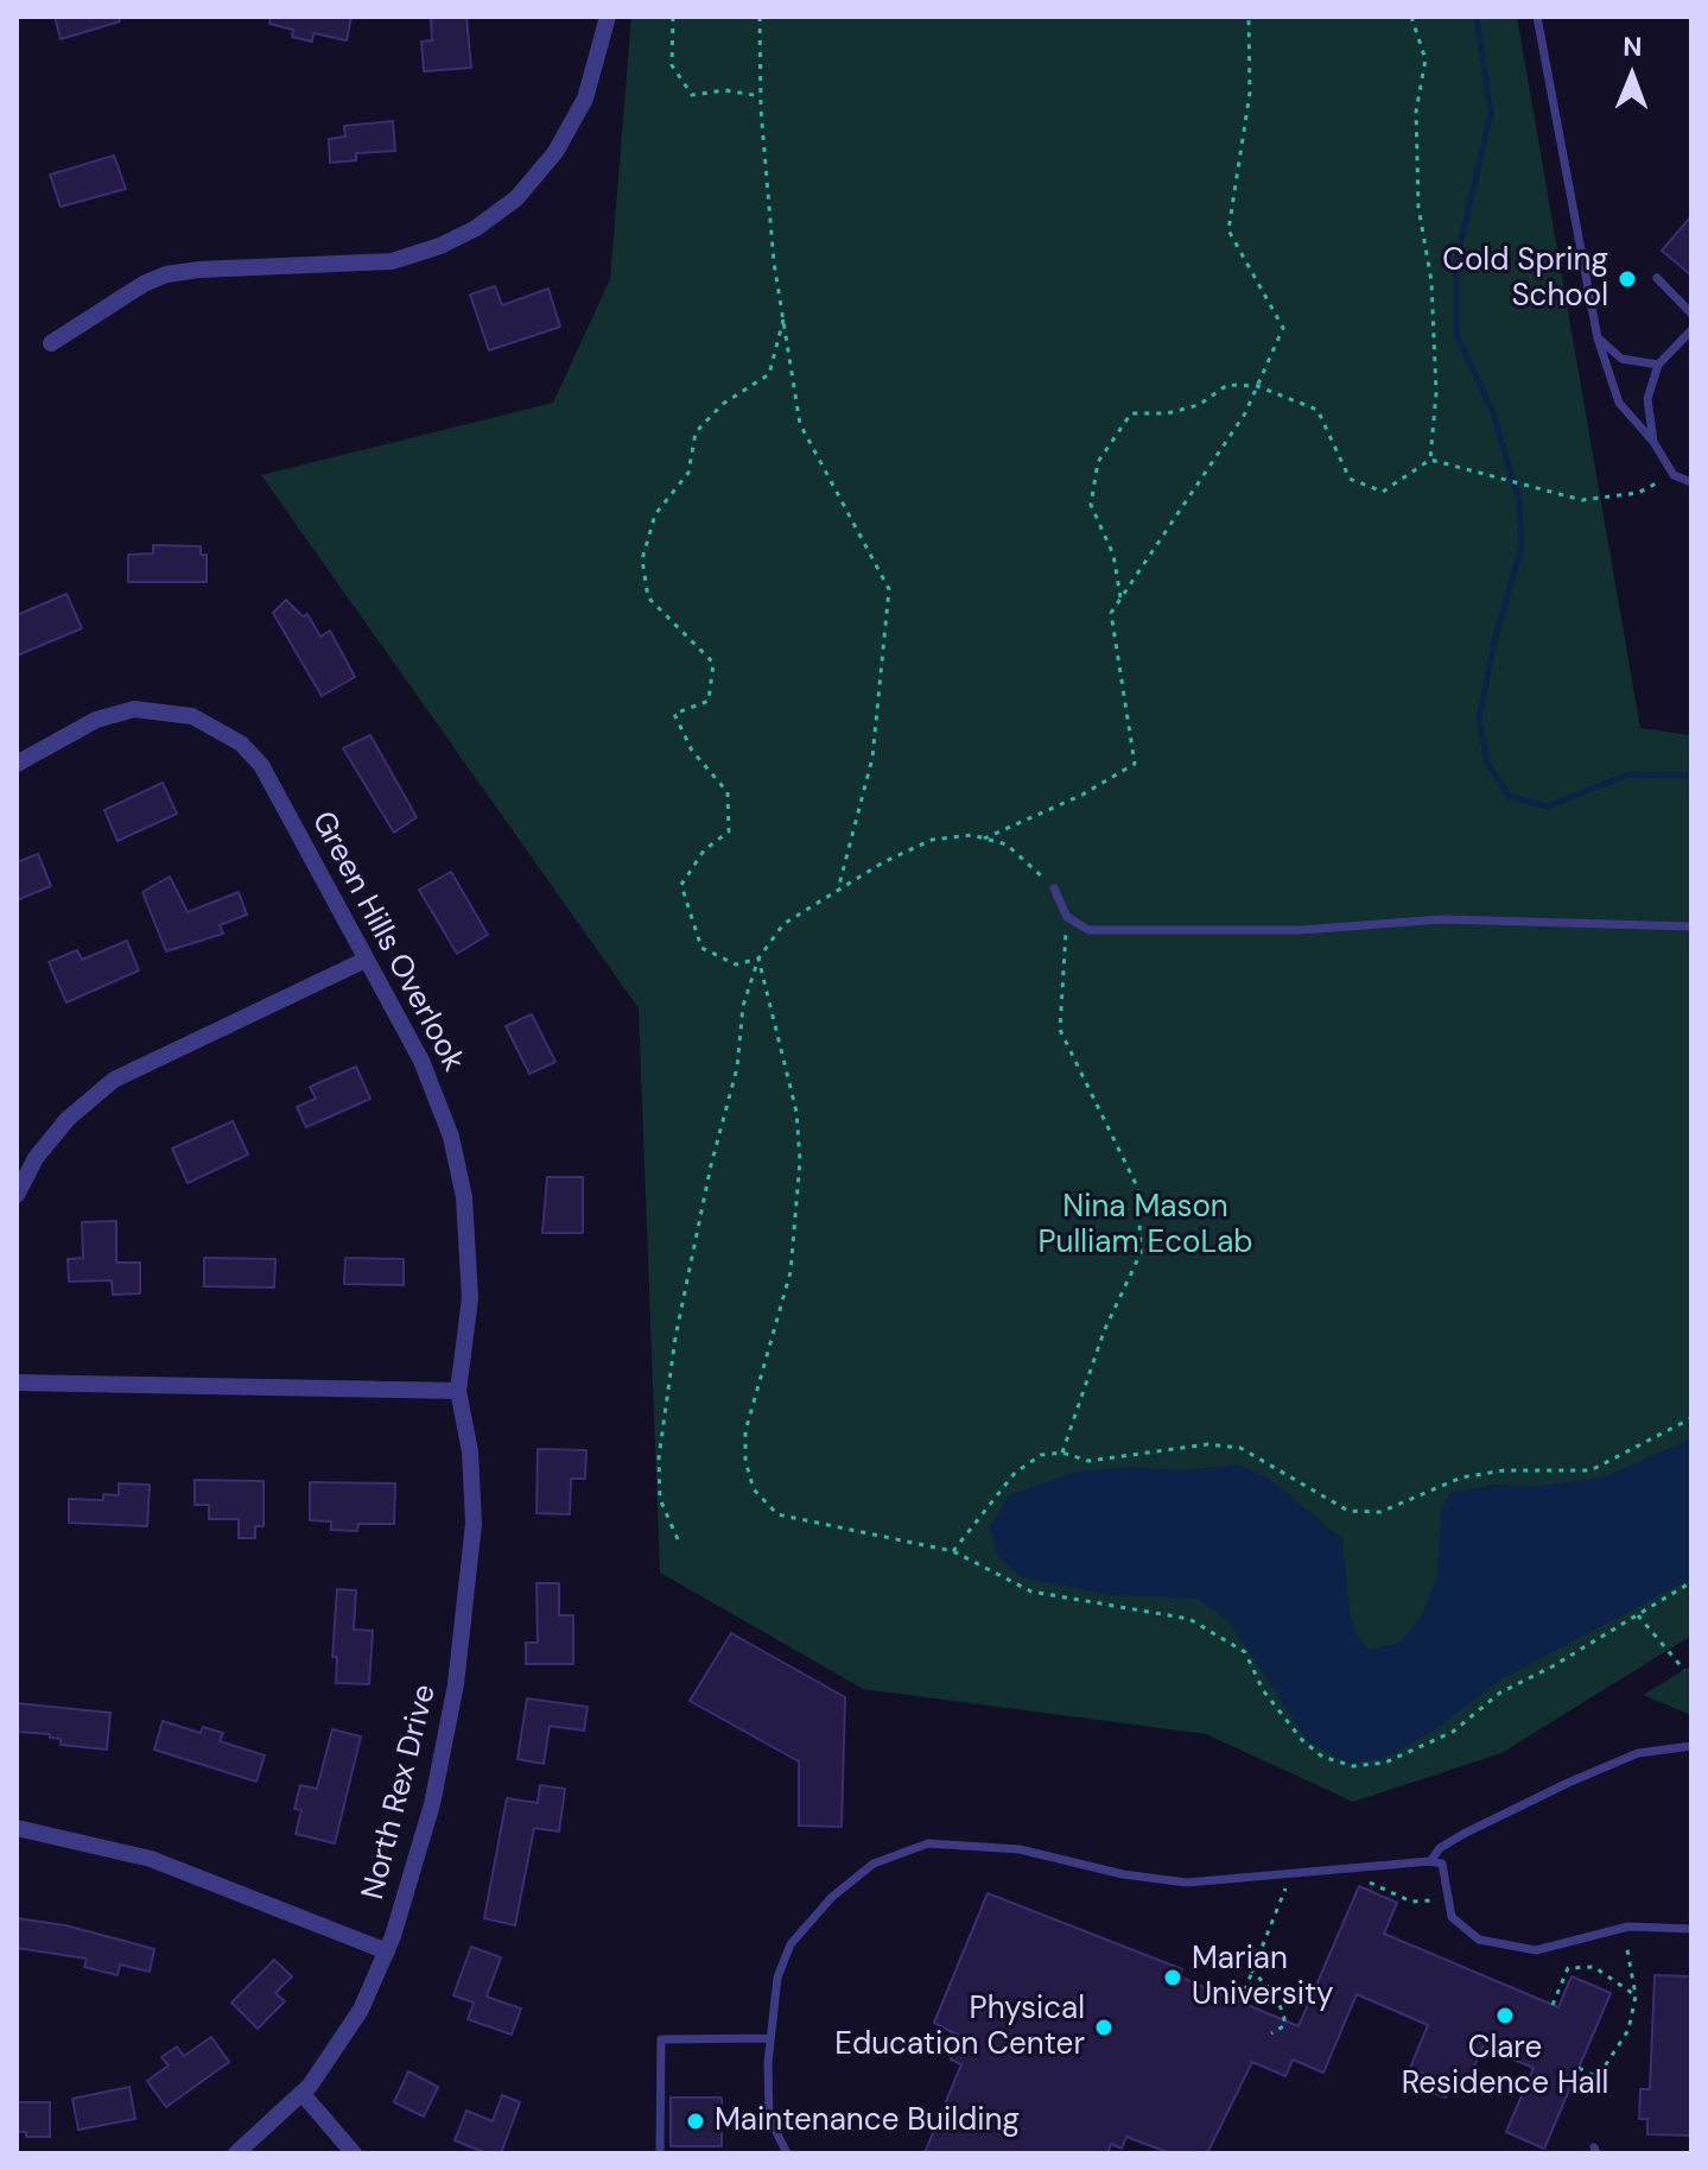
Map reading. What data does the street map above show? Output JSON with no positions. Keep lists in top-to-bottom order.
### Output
{
  "streets": {
    "street": ["Green Hills Overlook", "North Rex Drive"]
  },
  "crossings": [
    ["Green Hills Overlook", "North Rex Drive"]
  ],
  "parks": ["Nina Mason Pulliam EcoLab"],
  "places": [
    "Cold Spring School",
    "Marian University",
    "Clare Residence Hall",
    "Physical Education Center",
    "Maintenance Building"
  ],
  "north": "top"
}
